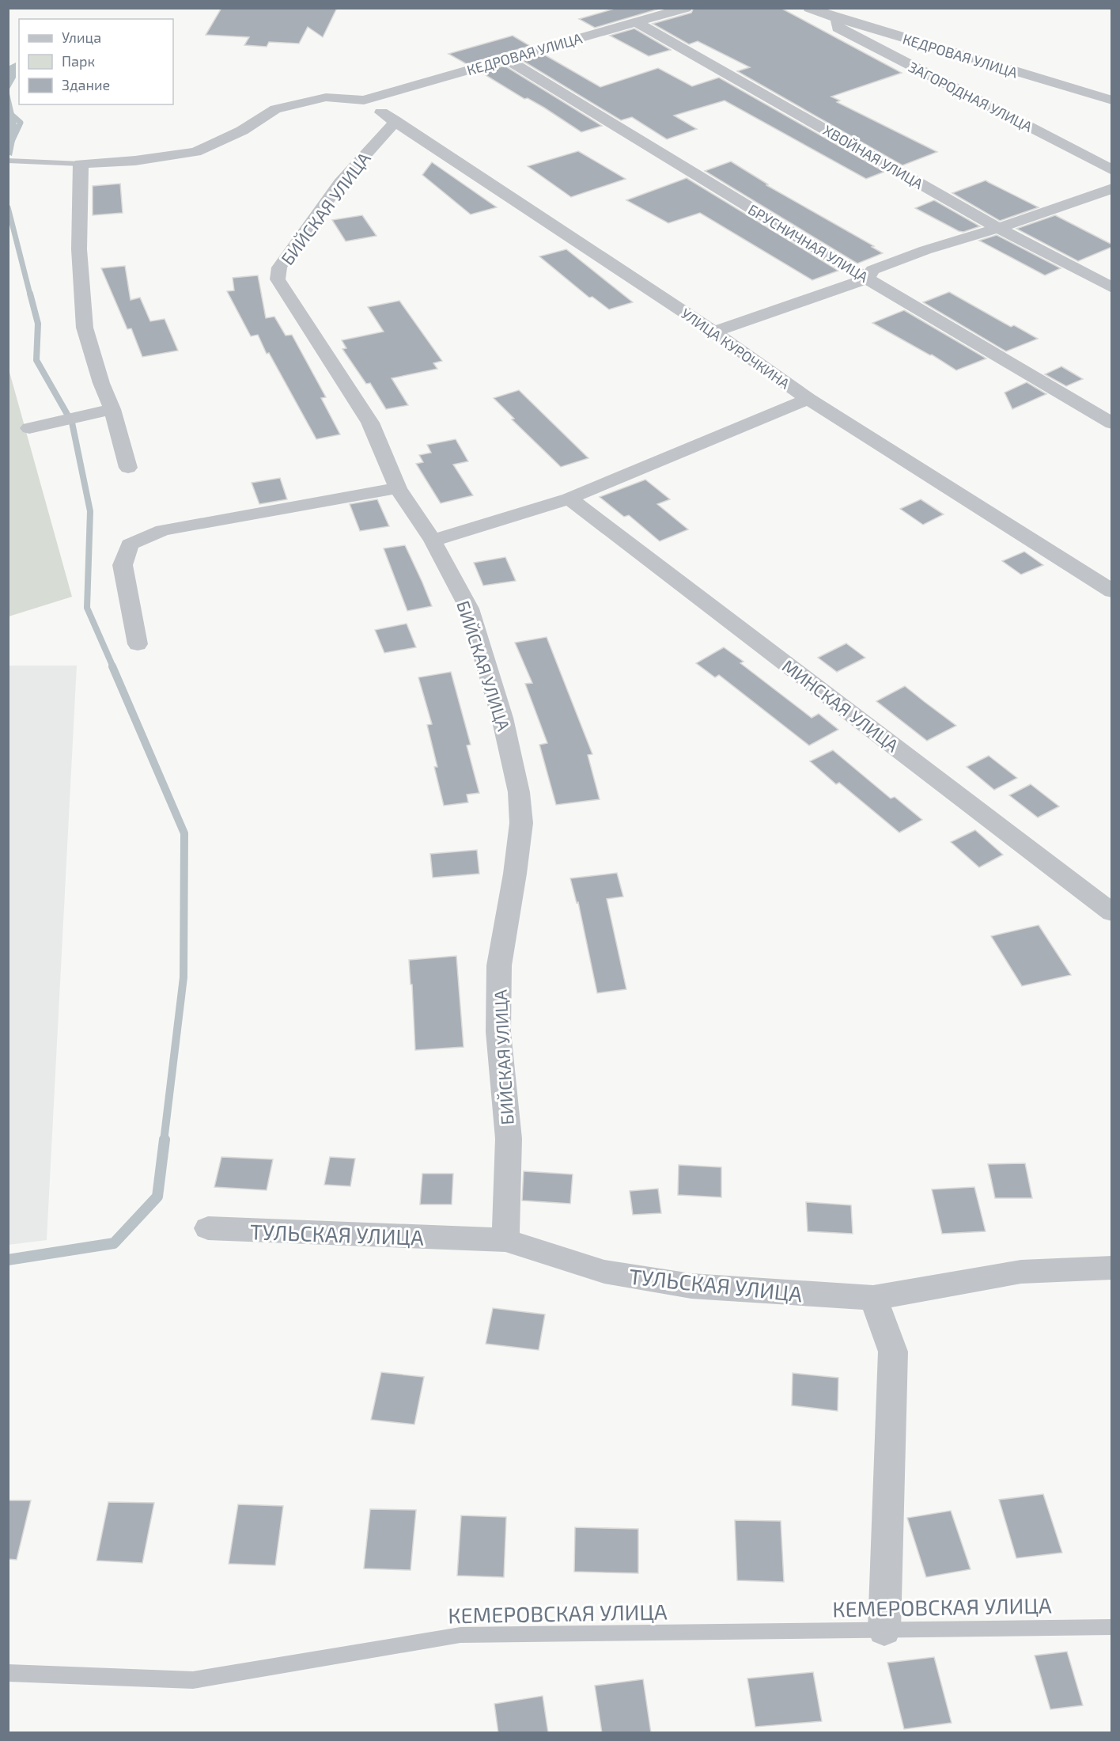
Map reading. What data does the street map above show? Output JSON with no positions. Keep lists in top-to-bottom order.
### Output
{
  "streets": {
    "street": [
      "КЕДРОВАЯ УЛИЦА",
      "ЗАГОРОДНАЯ УЛИЦА",
      "ХВОЙНАЯ УЛИЦА",
      "БИЙСКАЯ УЛИЦА",
      "БРУСНИЧНАЯ УЛИЦА",
      "УЛИЦА КУРОЧКИНА",
      "МИНСКАЯ УЛИЦА",
      "ТУЛЬСКАЯ УЛИЦА"
    ],
    "lane": ["КЕМЕРОВСКАЯ УЛИЦА"]
  },
  "crossings": [
    ["КЕДРОВАЯ УЛИЦА", "ЗАГОРОДНАЯ УЛИЦА"],
    ["КЕДРОВАЯ УЛИЦА", "ХВОЙНАЯ УЛИЦА"],
    ["КЕДРОВАЯ УЛИЦА", "БРУСНИЧНАЯ УЛИЦА"],
    ["КЕДРОВАЯ УЛИЦА", "УЛИЦА КУРОЧКИНА"],
    ["БИЙСКАЯ УЛИЦА", "УЛИЦА КУРОЧКИНА"],
    ["БИЙСКАЯ УЛИЦА", "ТУЛЬСКАЯ УЛИЦА"]
  ],
  "legend": ["Улица", "Парк", "Здание"]
}
